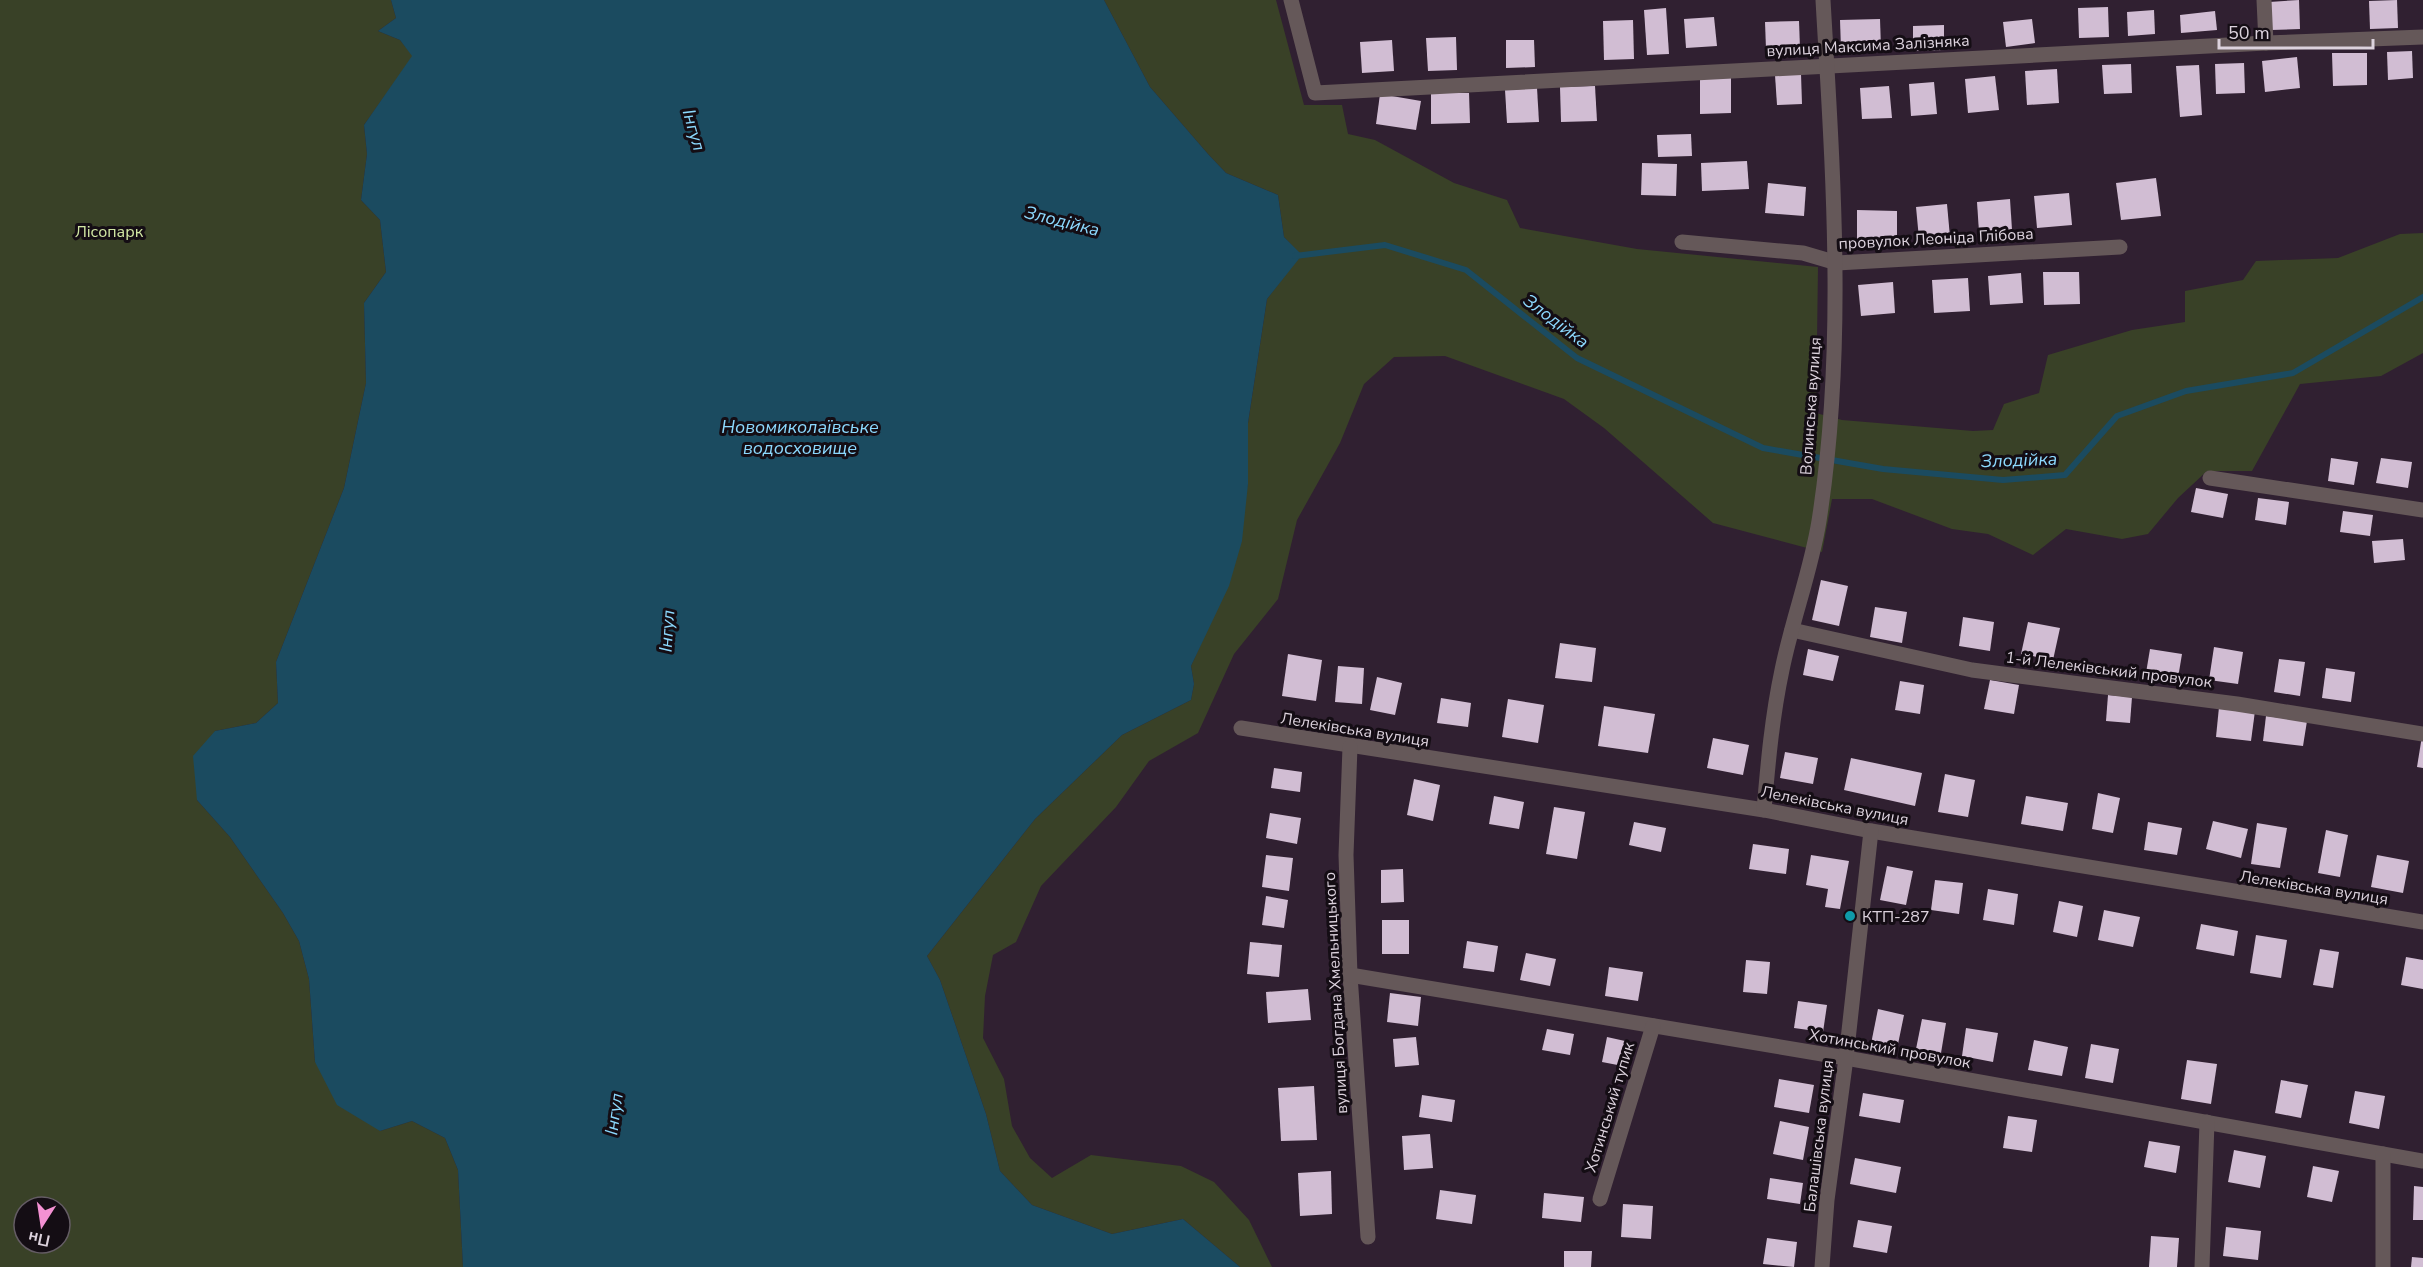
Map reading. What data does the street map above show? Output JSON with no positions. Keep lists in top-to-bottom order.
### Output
{
  "streets": {
    "street": [
      "вулиця Максима Залізняка",
      "провулок Леоніда Глібова",
      "Волинська вулиця",
      "1-й Лелеківський провулок",
      "Лелеківська вулиця",
      "вулиця Богдана Хмельницького",
      "Хотинський провулок",
      "Хотинський тупик",
      "Балашівська вулиця"
    ]
  },
  "crossings": [
    ["вулиця Максима Залізняка", "Волинська вулиця"],
    ["провулок Леоніда Глібова", "Волинська вулиця"],
    ["Волинська вулиця", "1-й Лелеківський провулок"],
    ["Волинська вулиця", "Лелеківська вулиця"],
    ["Лелеківська вулиця", "вулиця Богдана Хмельницького"],
    ["Лелеківська вулиця", "Балашівська вулиця"],
    ["вулиця Богдана Хмельницького", "Хотинський провулок"],
    ["Хотинський провулок", "Хотинський тупик"],
    ["Хотинський провулок", "Балашівська вулиця"]
  ],
  "water": ["Інгул", "Злодійка", "Новомиколаївське водосховище"],
  "parks": ["Лісопарк"],
  "places": ["КТП-287"],
  "scale_bar": "50 m",
  "north": "bottom"
}
